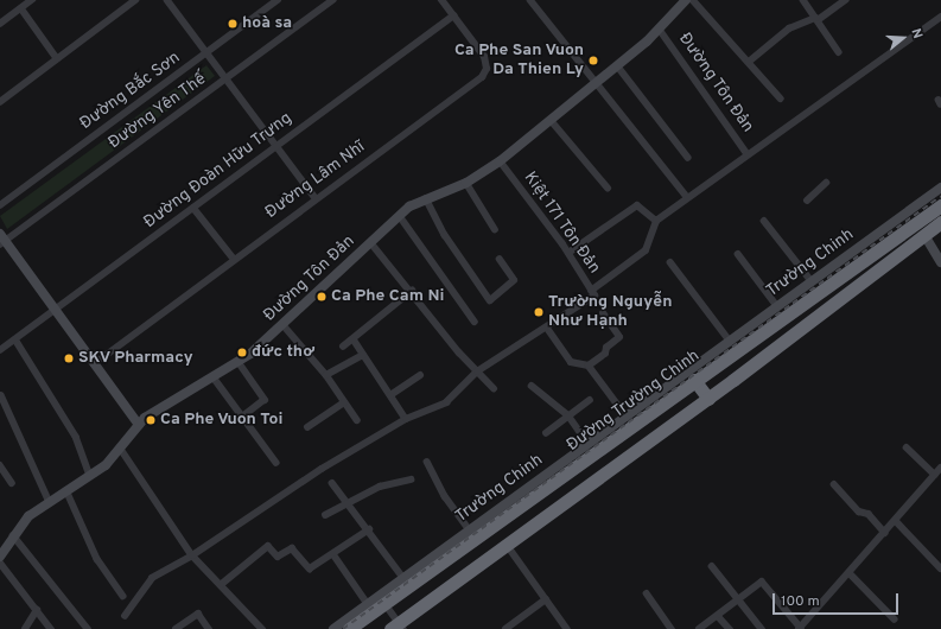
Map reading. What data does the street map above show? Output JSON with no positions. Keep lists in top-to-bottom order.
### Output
{
  "streets": {
    "highway": ["Đường Trường Chinh"],
    "street": [
      "Đường Tôn Đản",
      "Đường Bắc Sơn",
      "Đường Yên Thế",
      "Đường Đoàn Hữu Trưng",
      "Đường Lâm Nhĩ",
      "Kiệt 171 Tôn Đản",
      "Trường Chinh"
    ]
  },
  "crossings": [
    ["Đường Tôn Đản", "Kiệt 171 Tôn Đản"],
    ["Đường Đoàn Hữu Trưng", "Đường Lâm Nhĩ"],
    ["Trường Chinh", "Đường Trường Chinh"]
  ],
  "places": [
    "hoà sa",
    "Ca Phe San Vuon Da Thien Ly",
    "Ca Phe Cam Ni",
    "Trường Nguyễn Như Hạnh",
    "đức thơ",
    "SKV Pharmacy",
    "Ca Phe Vuon Toi"
  ],
  "scale_bar": "100 m",
  "north": "right"
}
